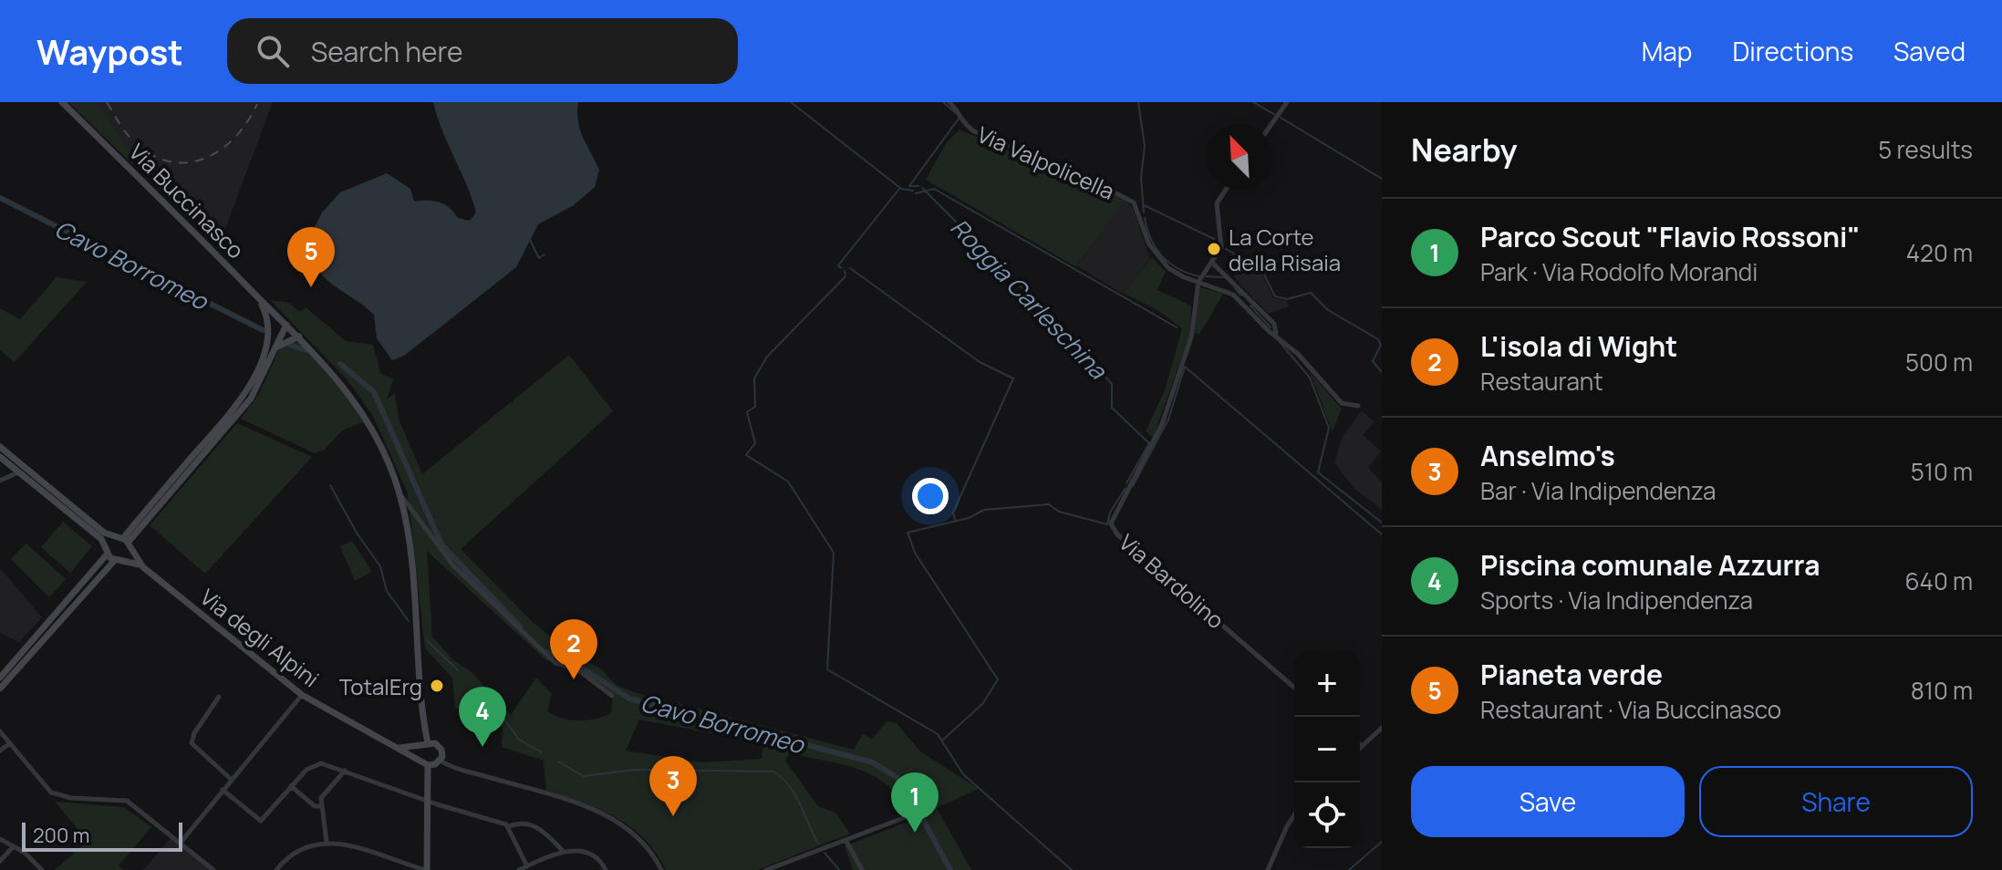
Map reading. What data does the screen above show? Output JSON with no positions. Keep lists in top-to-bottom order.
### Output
{
  "streets": {
    "street": [
      "Via Valpolicella",
      "Via Buccinasco",
      "Via Bardolino",
      "Via degli Alpini"
    ]
  },
  "crossings": [
    ["Via Valpolicella", "Via Bardolino"],
    ["Via Buccinasco", "Via degli Alpini"]
  ],
  "water": ["Cavo Borromeo", "Roggia Carleschina"],
  "places": ["La Corte della Risaia", "TotalErg"],
  "scale_bar": "200 m",
  "north": "top left",
  "page": {
    "header": "Waypost",
    "search": "Search here",
    "nav": ["Map", "Directions", "Saved"],
    "heading": ["Nearby", "5 results"],
    "list": [
      {
        "mark": "1",
        "name": "Parco Scout \"Flavio Rossoni\"",
        "note": "Park · Via Rodolfo Morandi",
        "value": "420 m"
      },
      {
        "mark": "2",
        "name": "L'isola di Wight",
        "note": "Restaurant",
        "value": "500 m"
      },
      {
        "mark": "3",
        "name": "Anselmo's",
        "note": "Bar · Via Indipendenza",
        "value": "510 m"
      },
      {
        "mark": "4",
        "name": "Piscina comunale Azzurra",
        "note": "Sports · Via Indipendenza",
        "value": "640 m"
      },
      {
        "mark": "5",
        "name": "Pianeta verde",
        "note": "Restaurant · Via Buccinasco",
        "value": "810 m"
      }
    ],
    "pins": [
      "5",
      "2",
      "4",
      "3",
      "1"
    ],
    "map_buttons": ["+", "−"],
    "buttons": ["Save", "Share"],
    "scale": "200 m"
  }
}
